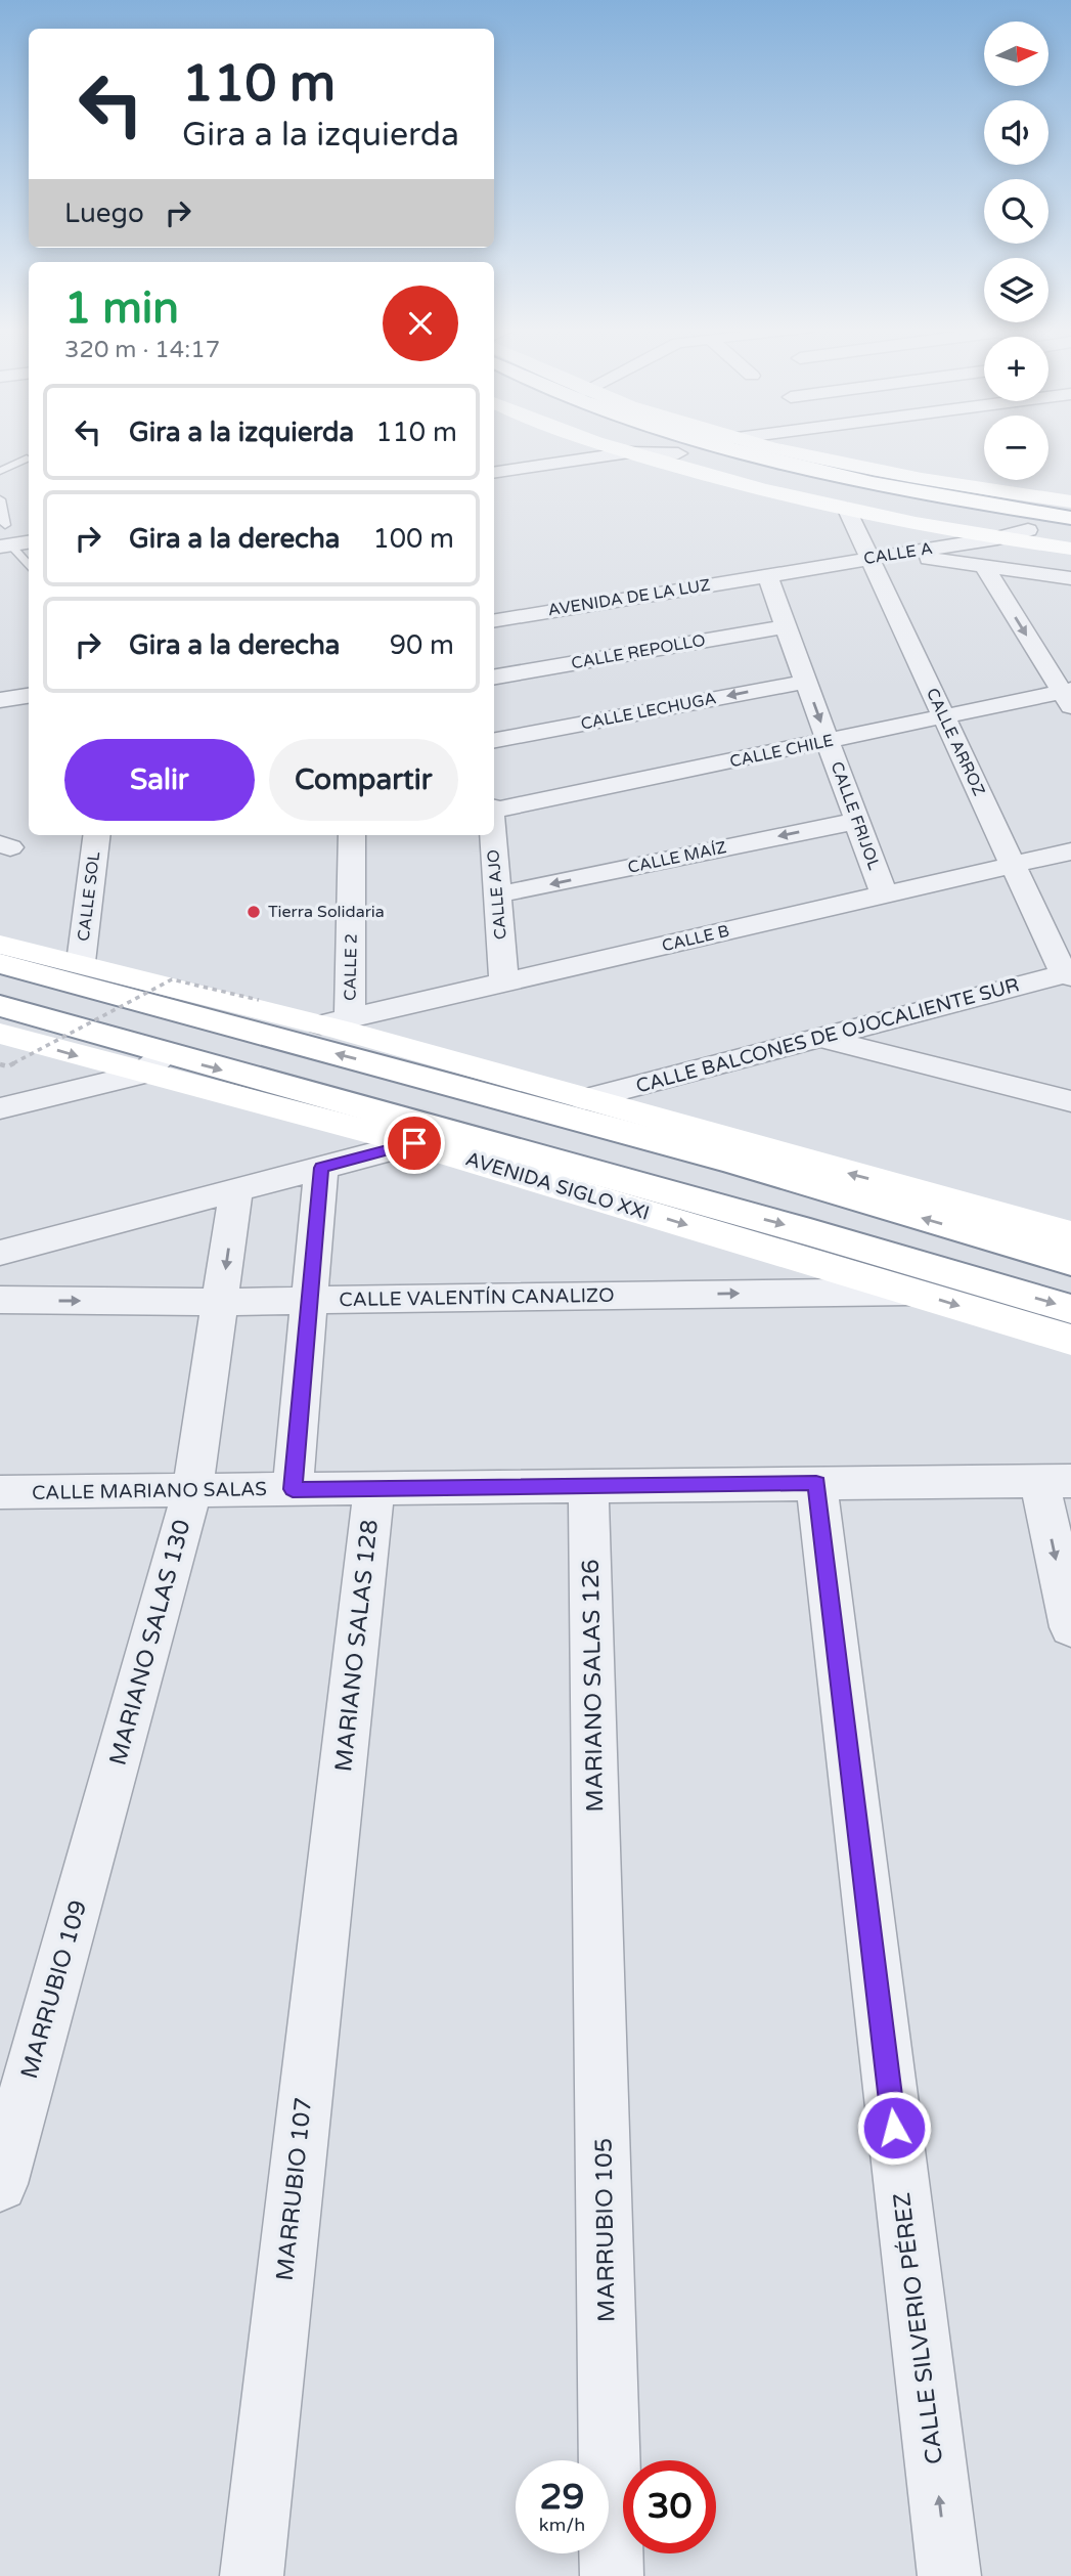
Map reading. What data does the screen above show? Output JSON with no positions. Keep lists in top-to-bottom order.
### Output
{
  "streets": {
    "main road": ["AVENIDA SIGLO XXI"],
    "street": [
      "CALLE A",
      "AVENIDA DE LA LUZ",
      "CALLE REPOLLO",
      "CALLE LECHUGA",
      "CALLE ARROZ",
      "CALLE CHILE",
      "CALLE FRIJOL",
      "CALLE MAÍZ",
      "CALLE AJO",
      "CALLE SOL",
      "CALLE B",
      "CALLE 2",
      "CALLE BALCONES DE OJOCALIENTE SUR",
      "CALLE VALENTÍN CANALIZO",
      "CALLE MARIANO SALAS",
      "MARIANO SALAS 130",
      "MARIANO SALAS 128",
      "MARIANO SALAS 126",
      "MARRUBIO 109",
      "MARRUBIO 107",
      "MARRUBIO 105",
      "CALLE SILVERIO PÉREZ"
    ]
  },
  "crossings": [
    ["CALLE A", "AVENIDA DE LA LUZ"],
    ["CALLE A", "CALLE ARROZ"],
    ["CALLE A", "CALLE FRIJOL"],
    ["AVENIDA DE LA LUZ", "CALLE FRIJOL"],
    ["CALLE REPOLLO", "CALLE FRIJOL"],
    ["CALLE LECHUGA", "CALLE FRIJOL"],
    ["CALLE ARROZ", "CALLE CHILE"],
    ["CALLE ARROZ", "CALLE B"],
    ["CALLE ARROZ", "CALLE BALCONES DE OJOCALIENTE SUR"],
    ["CALLE CHILE", "CALLE FRIJOL"],
    ["CALLE FRIJOL", "CALLE MAÍZ"],
    ["CALLE FRIJOL", "CALLE B"],
    ["CALLE MAÍZ", "CALLE AJO"],
    ["CALLE AJO", "CALLE B"],
    ["CALLE B", "CALLE 2"],
    ["AVENIDA SIGLO XXI", "CALLE VALENTÍN CANALIZO"],
    ["CALLE VALENTÍN CANALIZO", "MARIANO SALAS 130"],
    ["CALLE MARIANO SALAS", "MARIANO SALAS 130"],
    ["CALLE MARIANO SALAS", "MARIANO SALAS 128"],
    ["CALLE MARIANO SALAS", "MARIANO SALAS 126"],
    ["CALLE MARIANO SALAS", "CALLE SILVERIO PÉREZ"],
    ["MARIANO SALAS 130", "MARRUBIO 109"],
    ["MARIANO SALAS 128", "MARRUBIO 107"],
    ["MARIANO SALAS 126", "MARRUBIO 105"]
  ],
  "one_way": ["CALLE MAÍZ", "CALLE SILVERIO PÉREZ"],
  "places": ["Tierra Solidaria"],
  "north": "right",
  "page": {
    "map_buttons": ["+", "−"],
    "turn": ["110 m", "Gira a la izquierda"],
    "then": "Luego",
    "heading": ["1 min", "320 m · 14:17"],
    "list": [
      {
        "name": "Gira a la izquierda",
        "value": "110 m"
      },
      {
        "name": "Gira a la derecha",
        "value": "100 m"
      },
      {
        "name": "Gira a la derecha",
        "value": "90 m"
      }
    ],
    "buttons": ["Salir", "Compartir"],
    "speed": "29 km/h",
    "limit": "30"
  }
}
